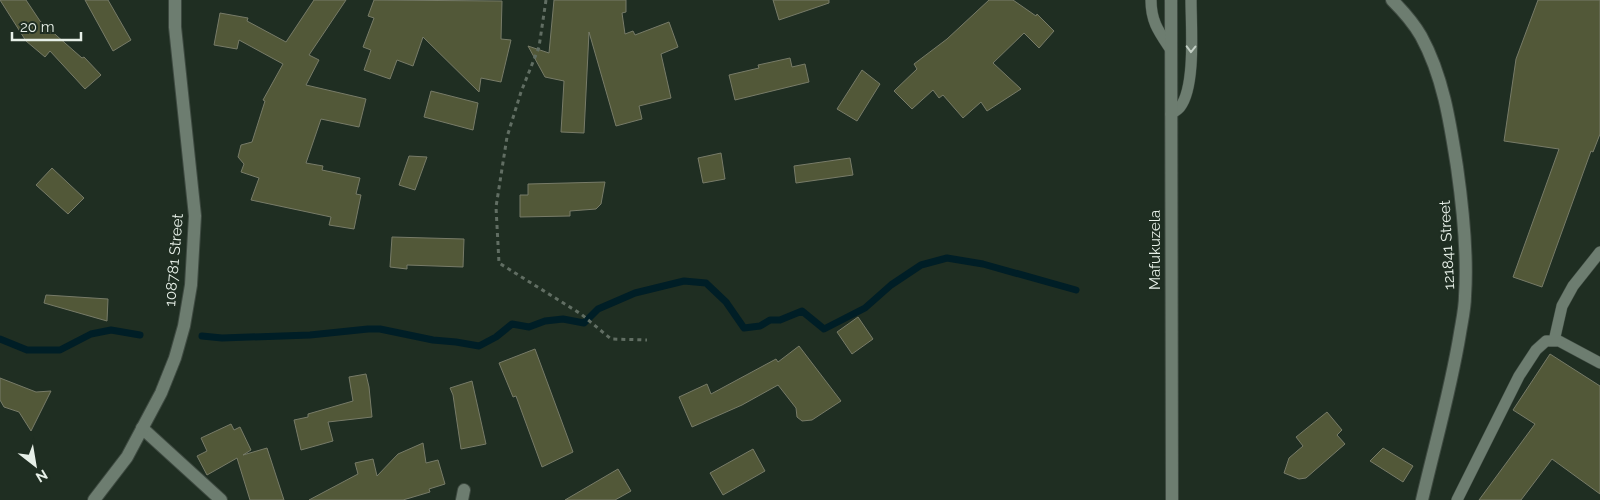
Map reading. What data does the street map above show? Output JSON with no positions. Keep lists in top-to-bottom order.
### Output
{
  "streets": {
    "street": ["121841 Street", "Mafukuzela", "108781 Street"]
  },
  "scale_bar": "20 m",
  "north": "bottom right"
}
